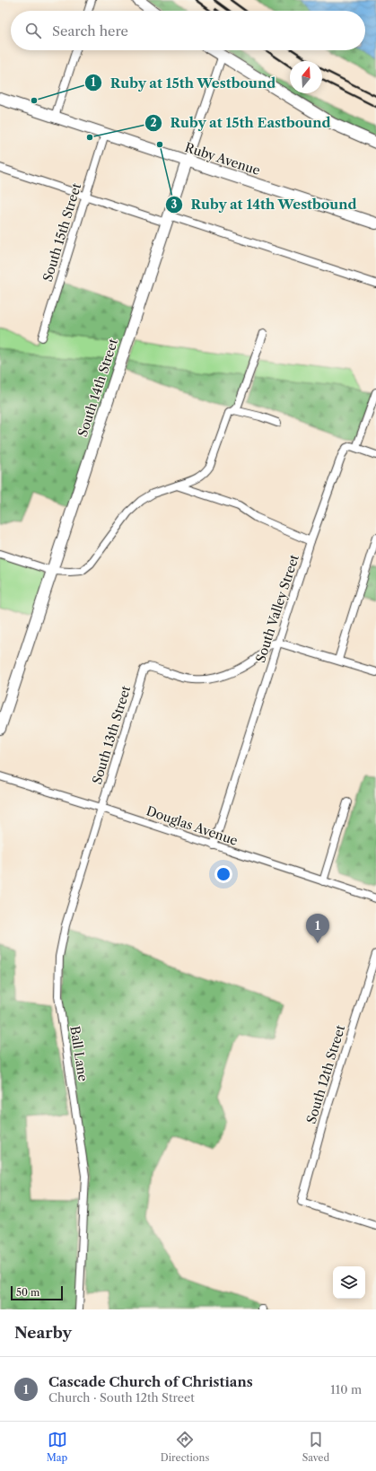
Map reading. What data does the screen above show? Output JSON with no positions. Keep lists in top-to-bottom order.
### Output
{
  "streets": {
    "street": [
      "Ruby Avenue",
      "South 15th Street",
      "South 14th Street",
      "South Valley Street",
      "South 13th Street",
      "Douglas Avenue",
      "Ball Lane",
      "South 12th Street"
    ]
  },
  "crossings": [
    ["Ruby Avenue", "South 15th Street"],
    ["Ruby Avenue", "South 14th Street"],
    ["South Valley Street", "South 13th Street"],
    ["South Valley Street", "Douglas Avenue"],
    ["South 13th Street", "Douglas Avenue"],
    ["South 13th Street", "Ball Lane"],
    ["Douglas Avenue", "Ball Lane"]
  ],
  "places": ["Ruby at 15th Westbound", "Ruby at 15th Eastbound", "Ruby at 14th Westbound"],
  "scale_bar": "50 m",
  "north": "top",
  "page": {
    "search": "Search here",
    "pins": "1",
    "scale": "50 m",
    "heading": "Nearby",
    "list": [
      {
        "mark": "1",
        "name": "Cascade Church of Christians",
        "note": "Church · South 12th Street",
        "value": "110 m"
      }
    ],
    "nav": ["Map", "Directions", "Saved"]
  }
}
